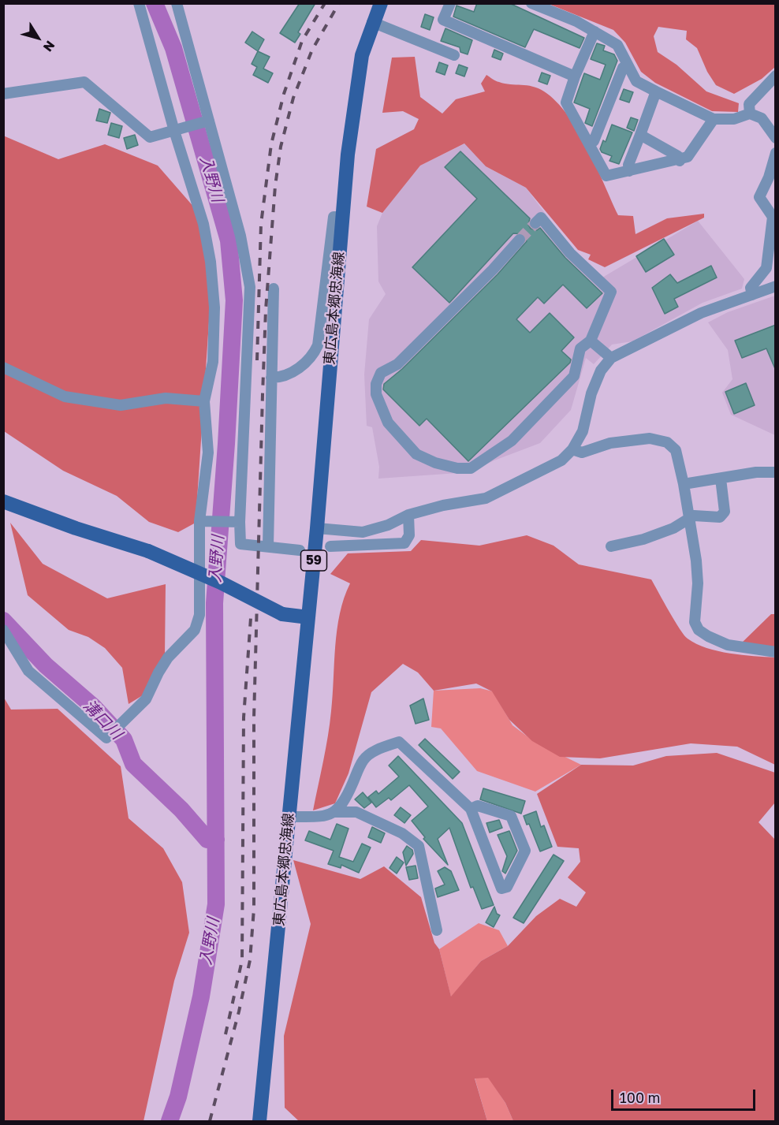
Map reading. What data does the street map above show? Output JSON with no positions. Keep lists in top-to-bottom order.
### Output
{
  "streets": {
    "main road": ["東広島本郷忠海線", "59"]
  },
  "water": ["入野川", "溝口川"],
  "scale_bar": "100 m",
  "north": "bottom right"
}
